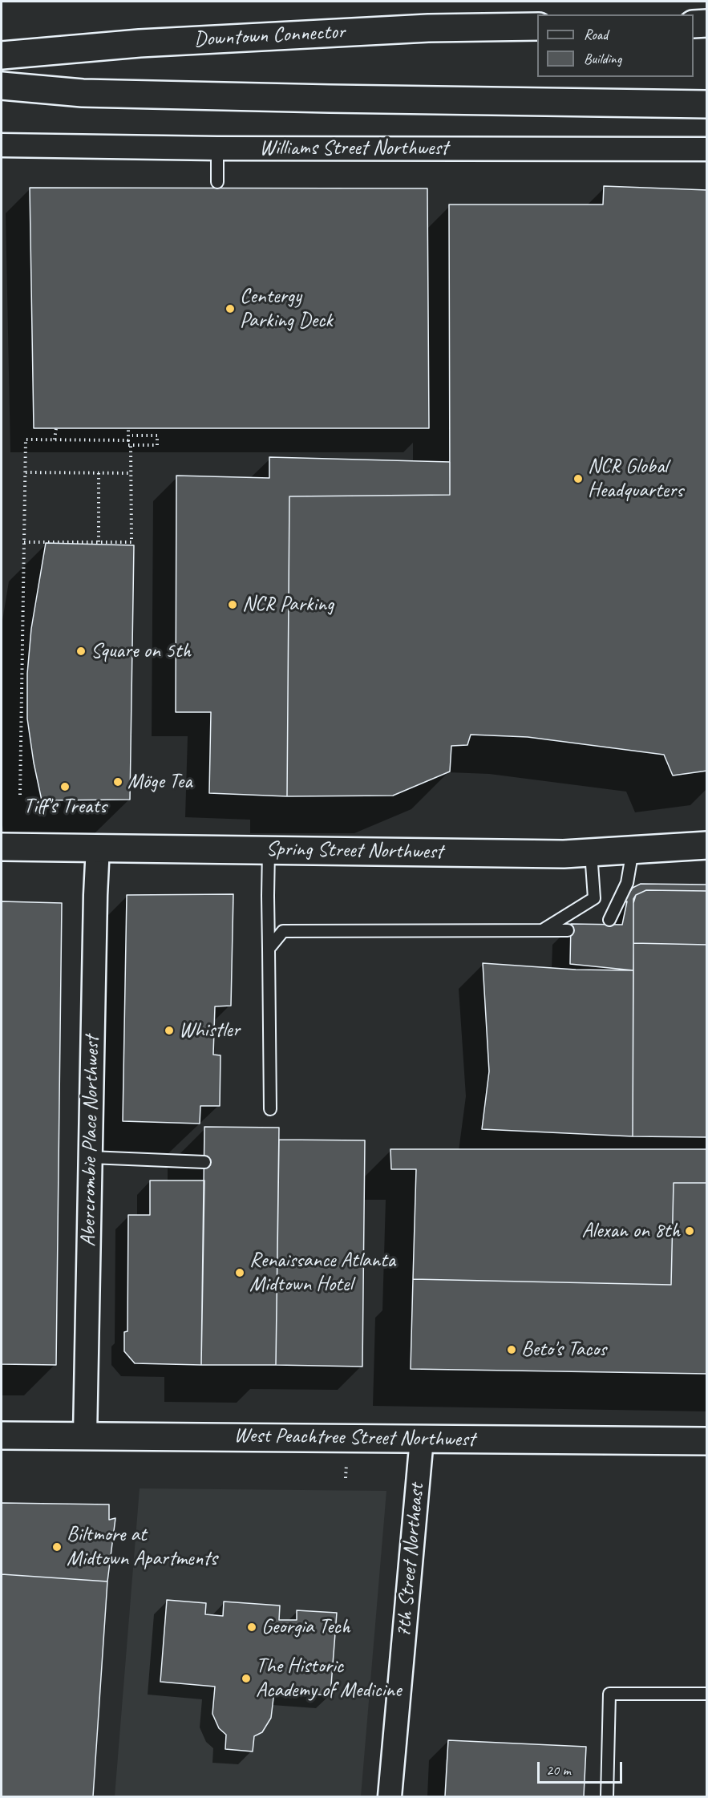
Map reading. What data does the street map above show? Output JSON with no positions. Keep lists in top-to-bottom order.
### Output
{
  "streets": {
    "main road": ["Downtown Connector", "Spring Street Northwest", "West Peachtree Street Northwest"],
    "street": ["Williams Street Northwest", "Abercrombie Place Northwest", "7th Street Northeast"]
  },
  "crossings": [
    ["Spring Street Northwest", "Abercrombie Place Northwest"],
    ["Abercrombie Place Northwest", "West Peachtree Street Northwest"],
    ["West Peachtree Street Northwest", "7th Street Northeast"]
  ],
  "places": [
    "Centergy Parking Deck",
    "NCR Global Headquarters",
    "NCR Parking",
    "Square on 5th",
    "Möge Tea",
    "Tiff's Treats",
    "Whistler",
    "Alexan on 8th",
    "Renaissance Atlanta Midtown Hotel",
    "Beto's Tacos",
    "Biltmore at Midtown Apartments",
    "Georgia Tech",
    "The Historic Academy of Medicine"
  ],
  "legend": ["Road", "Building"],
  "scale_bar": "20 m"
}
